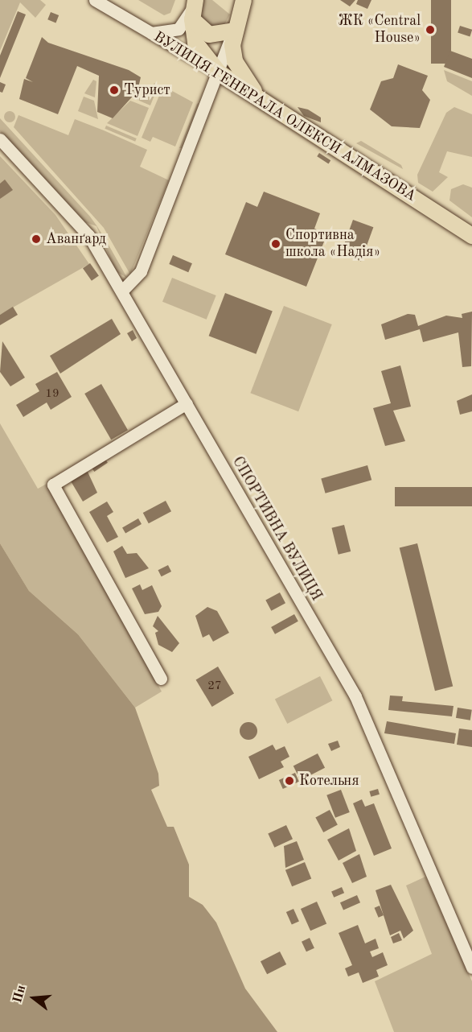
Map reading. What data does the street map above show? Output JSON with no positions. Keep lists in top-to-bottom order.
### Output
{
  "streets": {
    "main road": ["ВУЛИЦЯ ГЕНЕРАЛА ОЛЕКСИ АЛМАЗОВА"],
    "street": ["СПОРТИВНА ВУЛИЦЯ"]
  },
  "places": [
    "ЖК «Central House»",
    "Турист",
    "Аванґард",
    "Спортивна школа «Надія»",
    "Котельня"
  ],
  "house_numbers": ["19", "27"],
  "north": "left"
}
